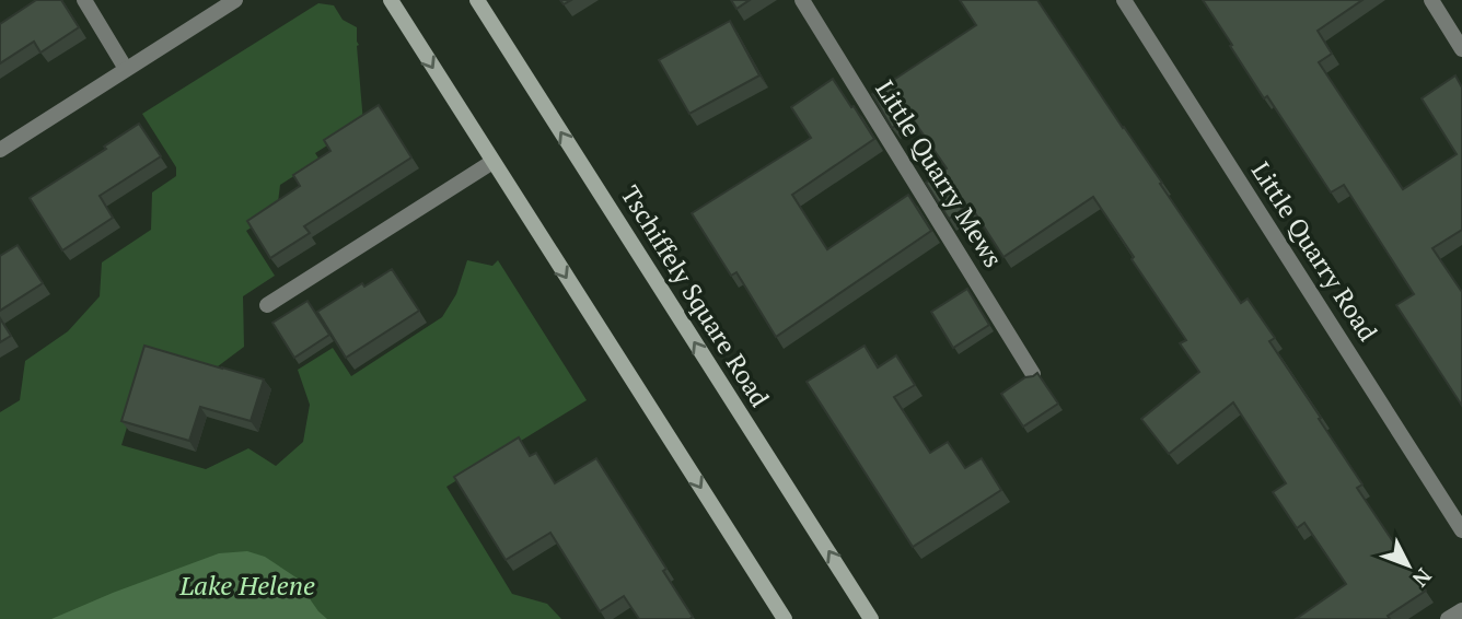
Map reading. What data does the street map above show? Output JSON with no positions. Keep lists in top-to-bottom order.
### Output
{
  "streets": {
    "street": ["Little Quarry Mews", "Little Quarry Road", "Tschiffely Square Road"]
  },
  "water": ["Lake Helene"],
  "north": "bottom right"
}
